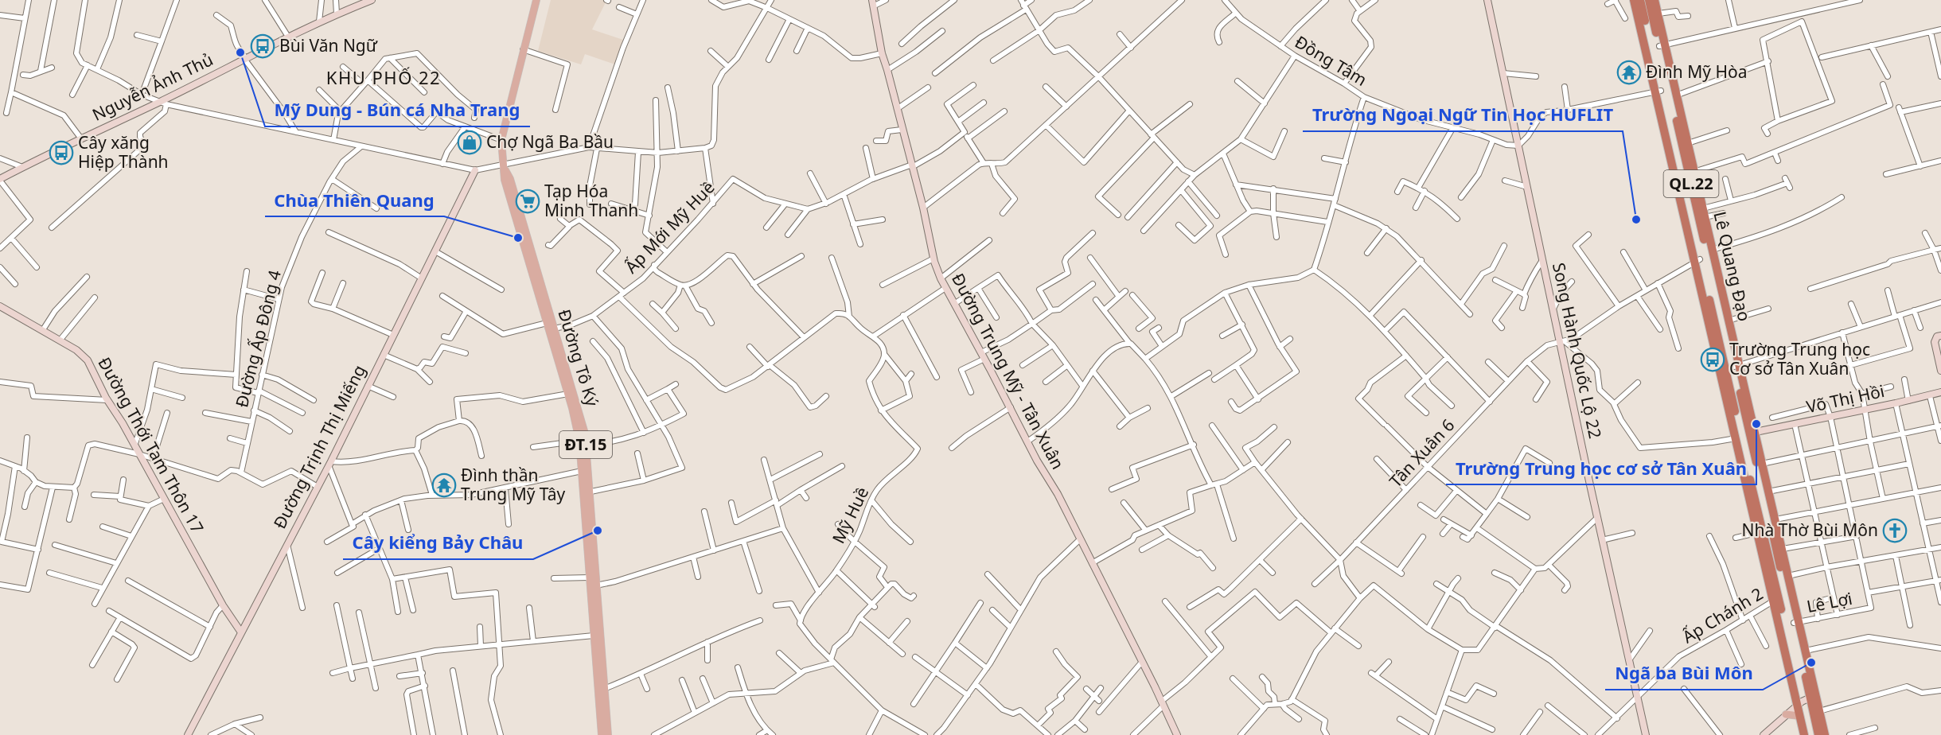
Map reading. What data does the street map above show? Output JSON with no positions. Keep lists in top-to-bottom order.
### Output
{
  "streets": {
    "highway": ["QL.22", "Lê Quang Đạo"],
    "main road": ["Đường Tô Ký", "ĐT.15"],
    "street": [
      "Đồng Tâm",
      "Nguyễn Ảnh Thủ",
      "Ấp Mới Mỹ Huề",
      "Đường Ấp Đông 4",
      "Song Hành Quốc Lộ 22",
      "Đường Trung Mỹ - Tân Xuân",
      "Võ Thị Hồi",
      "Đường Thới Tam Thôn 17",
      "Đường Trịnh Thị Miếng",
      "Tân Xuân 6",
      "Mỹ Huề",
      "Lê Lợi",
      "Ấp Chánh 2"
    ]
  },
  "crossings": [
    ["Đồng Tâm", "Song Hành Quốc Lộ 22"],
    ["Ấp Mới Mỹ Huề", "Đường Tô Ký"],
    ["Lê Quang Đạo", "Võ Thị Hồi"],
    ["Lê Quang Đạo", "Tân Xuân 6"],
    ["Lê Quang Đạo", "Lê Lợi"],
    ["Lê Quang Đạo", "Ấp Chánh 2"],
    ["Song Hành Quốc Lộ 22", "Tân Xuân 6"],
    ["Song Hành Quốc Lộ 22", "Ấp Chánh 2"],
    ["Đường Thới Tam Thôn 17", "Đường Trịnh Thị Miếng"]
  ],
  "districts": ["KHU PHỐ 22"],
  "places": {
    "bus stop": ["Bùi Văn Ngữ", "Cây xăng Hiệp Thành", "Trường Trung học Cơ sở Tân Xuân"],
    "other": [
      "Mỹ Dung - Bún cá Nha Trang",
      "Trường Ngoại Ngữ Tin Học HUFLIT",
      "Chùa Thiên Quang",
      "Trường Trung học cơ sở Tân Xuân",
      "Cây kiểng Bảy Châu",
      "Ngã ba Bùi Môn"
    ],
    "temple": ["Đình Mỹ Hòa", "Đình thần Trung Mỹ Tây"],
    "shop": ["Chợ Ngã Ba Bầu"],
    "supermarket": ["Tạp Hóa Minh Thanh"],
    "church": ["Nhà Thờ Bùi Môn"]
  }
}
